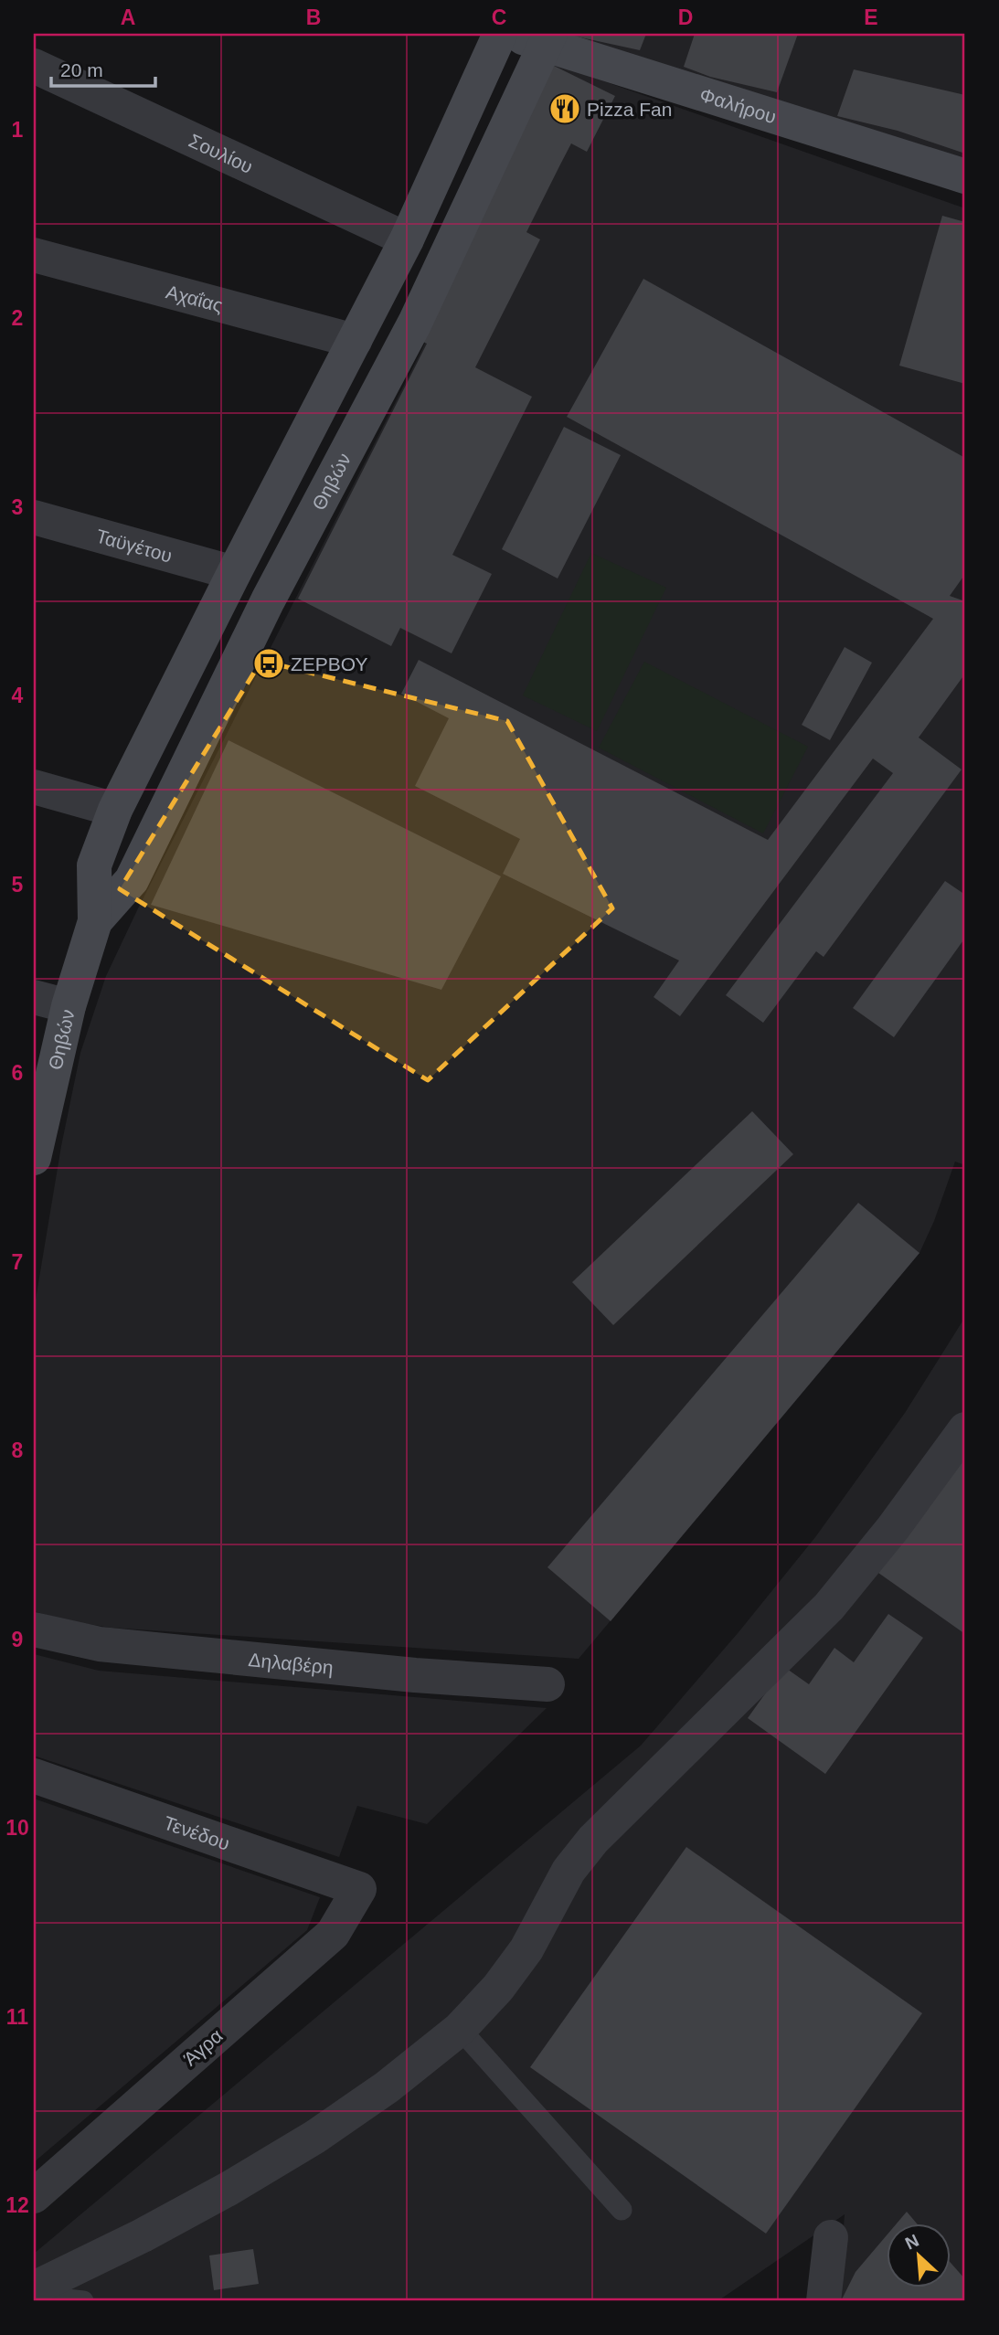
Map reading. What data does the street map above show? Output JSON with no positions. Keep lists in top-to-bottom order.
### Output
{
  "streets": {
    "main road": ["Φαλήρου", "Θηβών"],
    "street": [
      "Σουλίου",
      "Αχαΐας",
      "Ταϋγέτου",
      "Δηλαβέρη",
      "Τενέδου",
      "Άγρα"
    ]
  },
  "crossings": [
    ["Φαλήρου", "Θηβών"],
    ["Σουλίου", "Θηβών"],
    ["Αχαΐας", "Θηβών"],
    ["Θηβών", "Ταϋγέτου"],
    ["Τενέδου", "Άγρα"]
  ],
  "places": {
    "restaurant": ["Pizza Fan"],
    "bus stop": ["ΖΕΡΒΟΥ"]
  },
  "scale_bar": "20 m",
  "north": "top left",
  "grid": {
    "columns": [
      "A",
      "B",
      "C",
      "D",
      "E"
    ],
    "rows": [
      "1",
      "2",
      "3",
      "4",
      "5",
      "6",
      "7",
      "8",
      "9",
      "10",
      "11",
      "12"
    ]
  }
}
